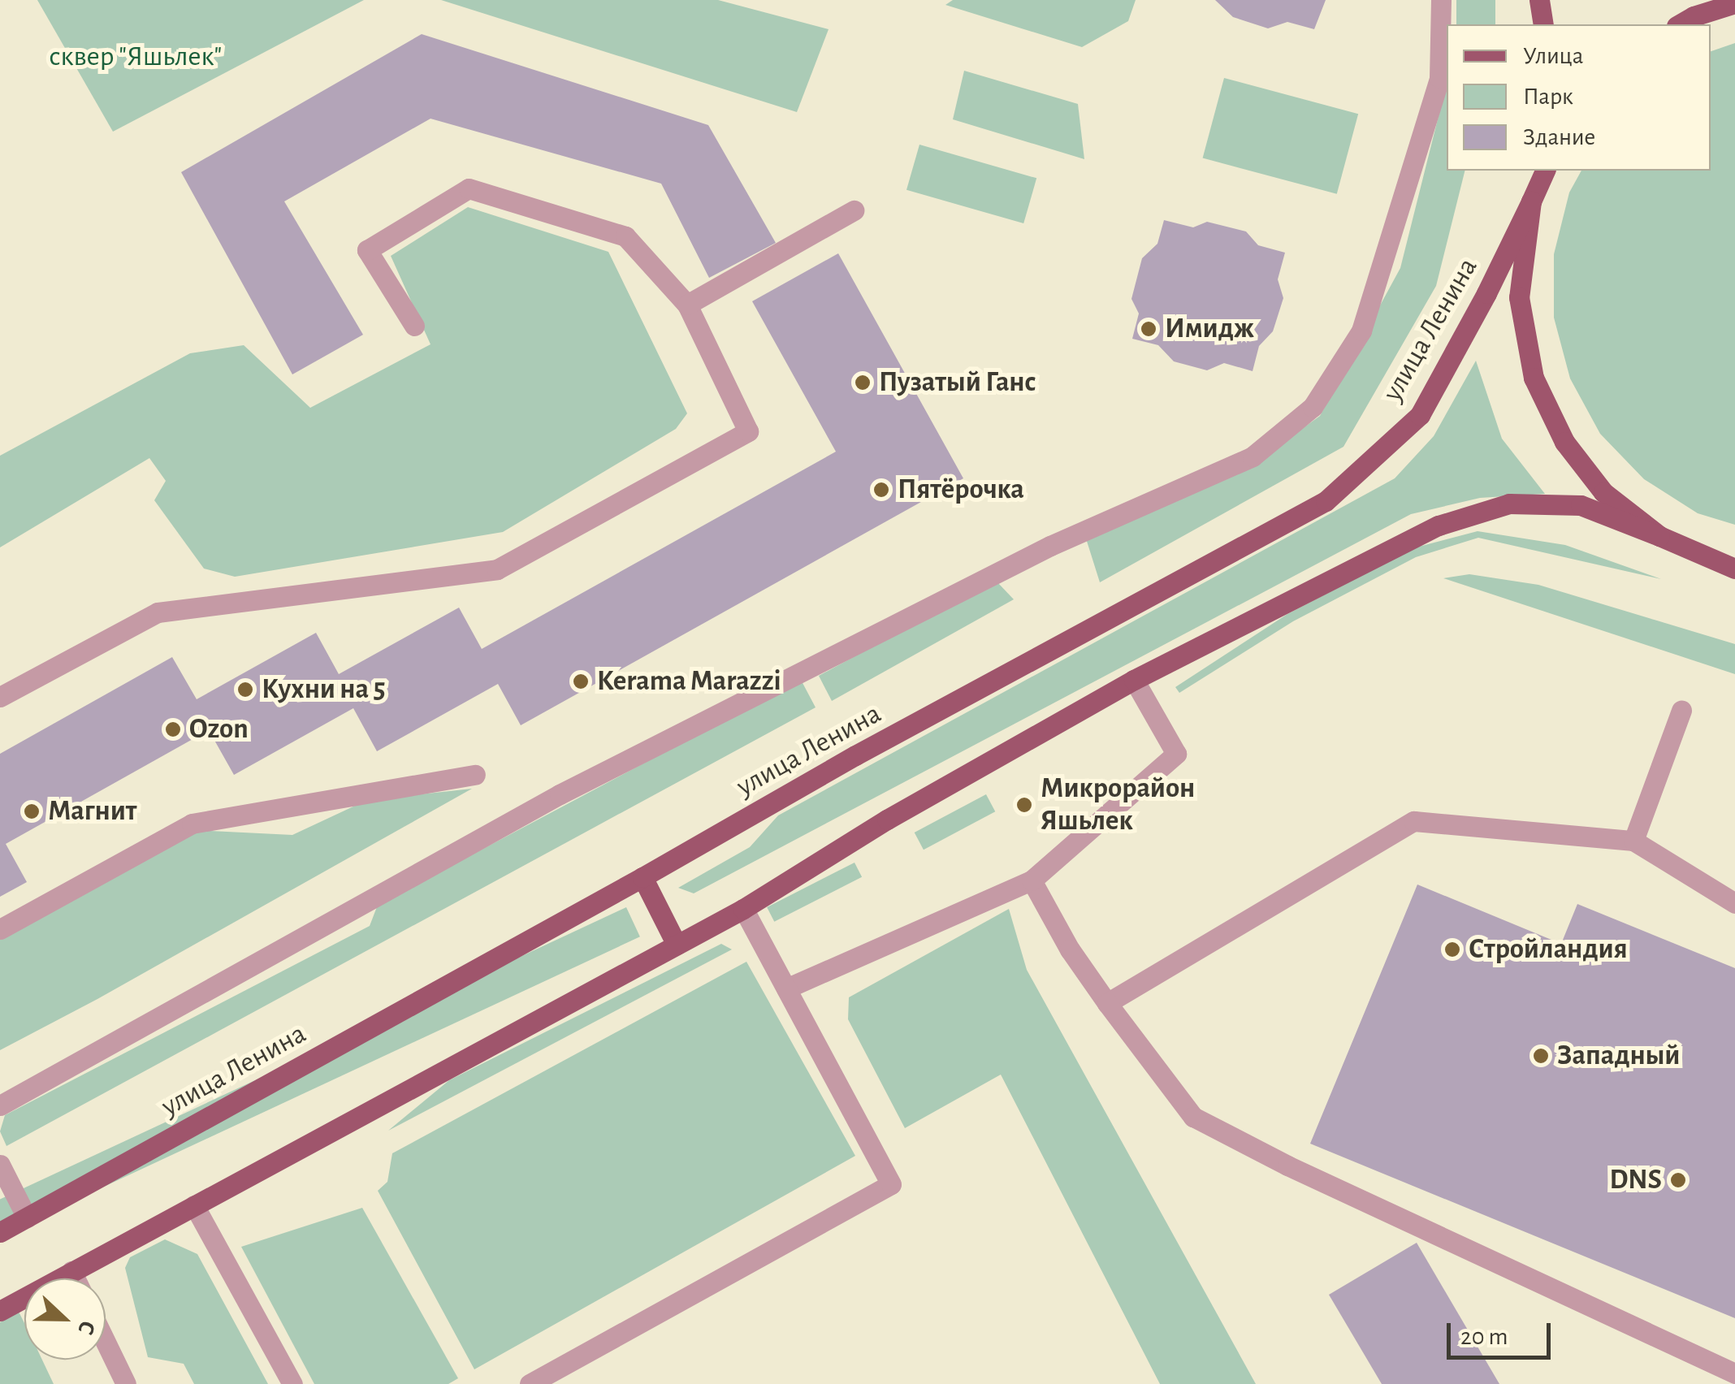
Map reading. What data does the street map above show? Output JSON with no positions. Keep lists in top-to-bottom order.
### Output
{
  "streets": {
    "main road": ["улица Ленина"]
  },
  "parks": ["сквер \"Яшьлек\""],
  "places": [
    "Имидж",
    "Пузатый Ганс",
    "Пятёрочка",
    "Kerama Marazzi",
    "Кухни на 5",
    "Ozon",
    "Микрорайон Яшьлек",
    "Магнит",
    "Стройландия",
    "Западный",
    "DNS"
  ],
  "legend": ["Улица", "Парк", "Здание"],
  "scale_bar": "20 m",
  "north": "right"
}
